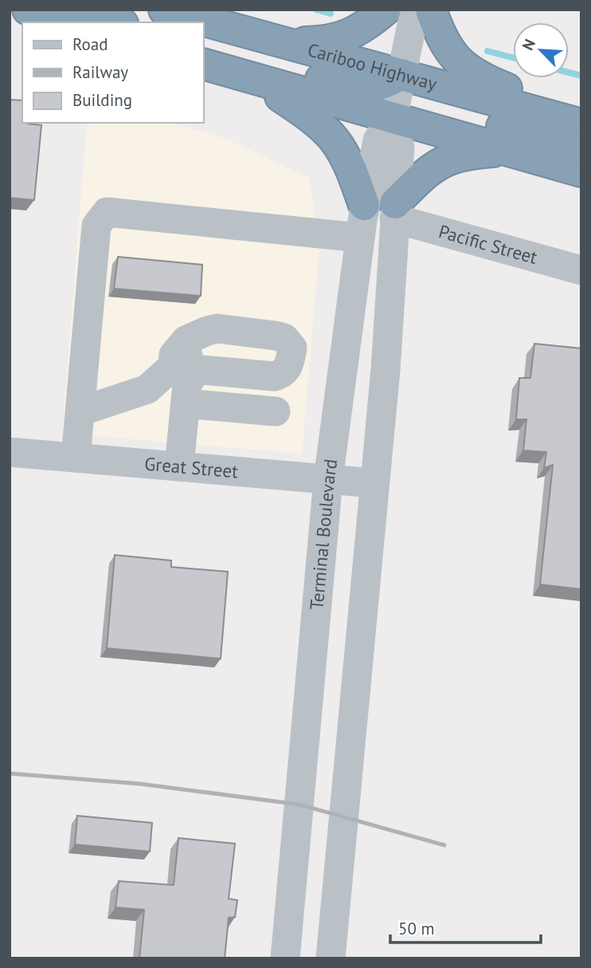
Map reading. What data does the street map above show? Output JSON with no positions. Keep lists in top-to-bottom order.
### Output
{
  "streets": {
    "highway": ["Cariboo Highway"],
    "street": ["Pacific Street", "Great Street", "Terminal Boulevard"]
  },
  "crossings": [
    ["Cariboo Highway", "Terminal Boulevard"],
    ["Pacific Street", "Terminal Boulevard"],
    ["Great Street", "Terminal Boulevard"]
  ],
  "legend": ["Road", "Railway", "Building"],
  "scale_bar": "50 m",
  "north": "top left"
}
